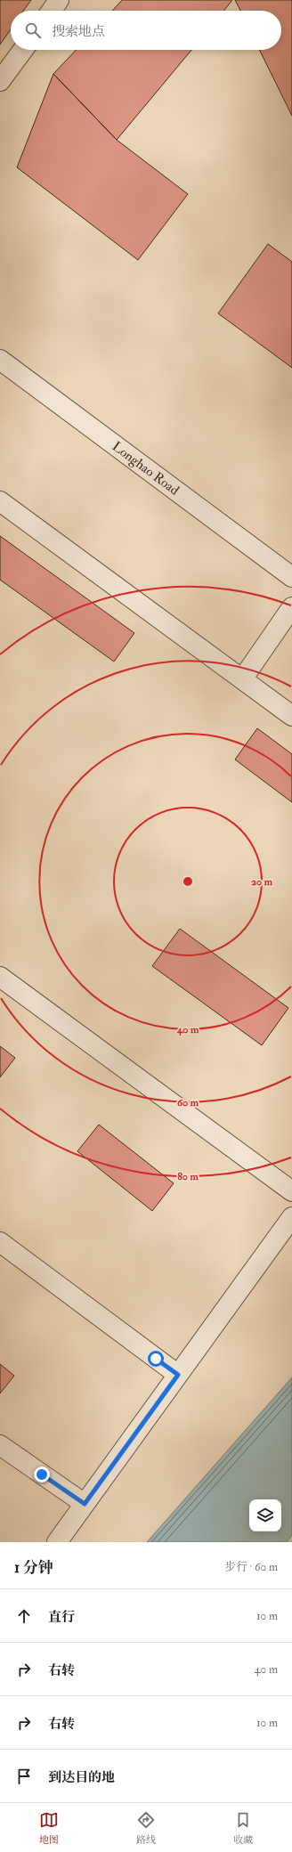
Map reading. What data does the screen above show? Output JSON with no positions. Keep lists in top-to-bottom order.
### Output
{
  "streets": {
    "street": ["Longhao Road"]
  },
  "page": {
    "search": "搜索地点",
    "heading": ["1 分钟", "步行 · 60 m"],
    "list": [
      ["直行", "10 m"],
      ["右转", "40 m"],
      ["右转", "10 m"],
      "到达目的地"
    ],
    "nav": ["地图", "路线", "收藏"]
  },
  "rings": [
    "20 m",
    "40 m",
    "60 m",
    "80 m"
  ]
}
